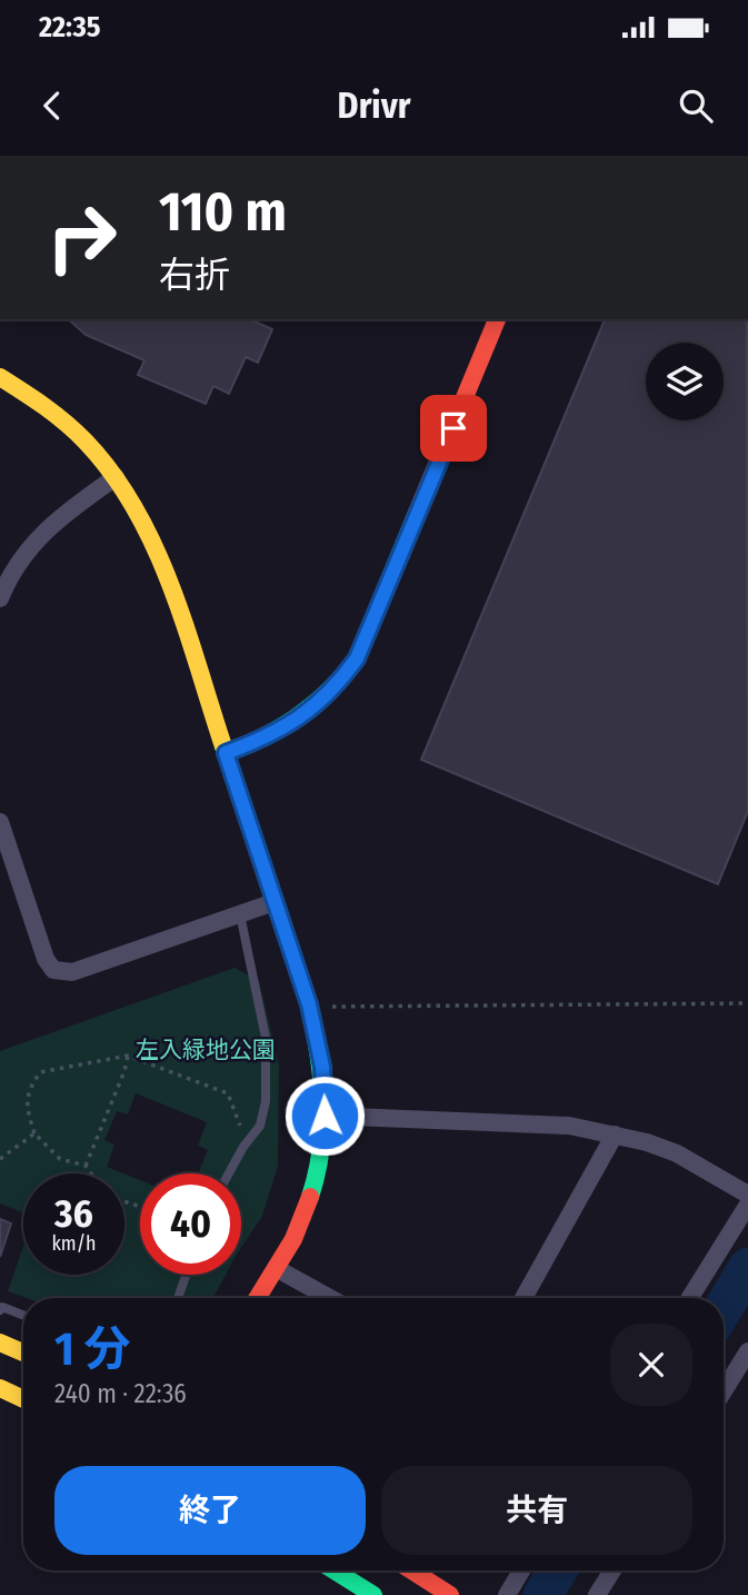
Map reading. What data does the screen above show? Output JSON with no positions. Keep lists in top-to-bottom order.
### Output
{
  "parks": ["左入緑地公園"],
  "page": {
    "status": "22:35",
    "header": "Drivr",
    "turn": ["110 m", "右折"],
    "speed": "36 km/h",
    "limit": "40",
    "heading": ["1 分", "240 m · 22:36"],
    "buttons": ["終了", "共有"]
  }
}
